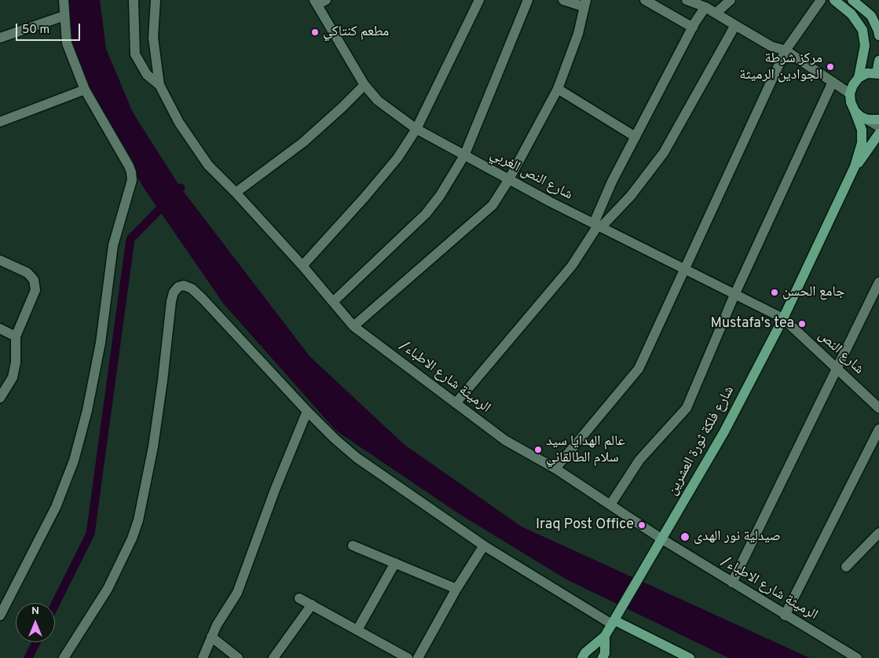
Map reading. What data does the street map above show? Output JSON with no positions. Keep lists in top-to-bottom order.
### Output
{
  "streets": {
    "main road": ["شارع فلكة ثورة العشرين"],
    "street": ["شارع النص الغربي", "شارع النص", "/الرميثة شارع الاطباء"]
  },
  "crossings": [
    ["شارع النص الغربي", "شارع النص"],
    ["شارع النص الغربي", "شارع فلكة ثورة العشرين"],
    ["شارع النص", "شارع فلكة ثورة العشرين"],
    ["/الرميثة شارع الاطباء", "شارع فلكة ثورة العشرين"]
  ],
  "places": [
    "مطعم كنتاكي",
    "مركز شرطة الجوادين الرميثة",
    "جامع الحسن",
    "Mustafa's tea",
    "عالم الهدايا سيد سلام الطالقاني",
    "Iraq Post Office",
    "صيدلية نور الهدى"
  ],
  "scale_bar": "50 m",
  "north": "top"
}
